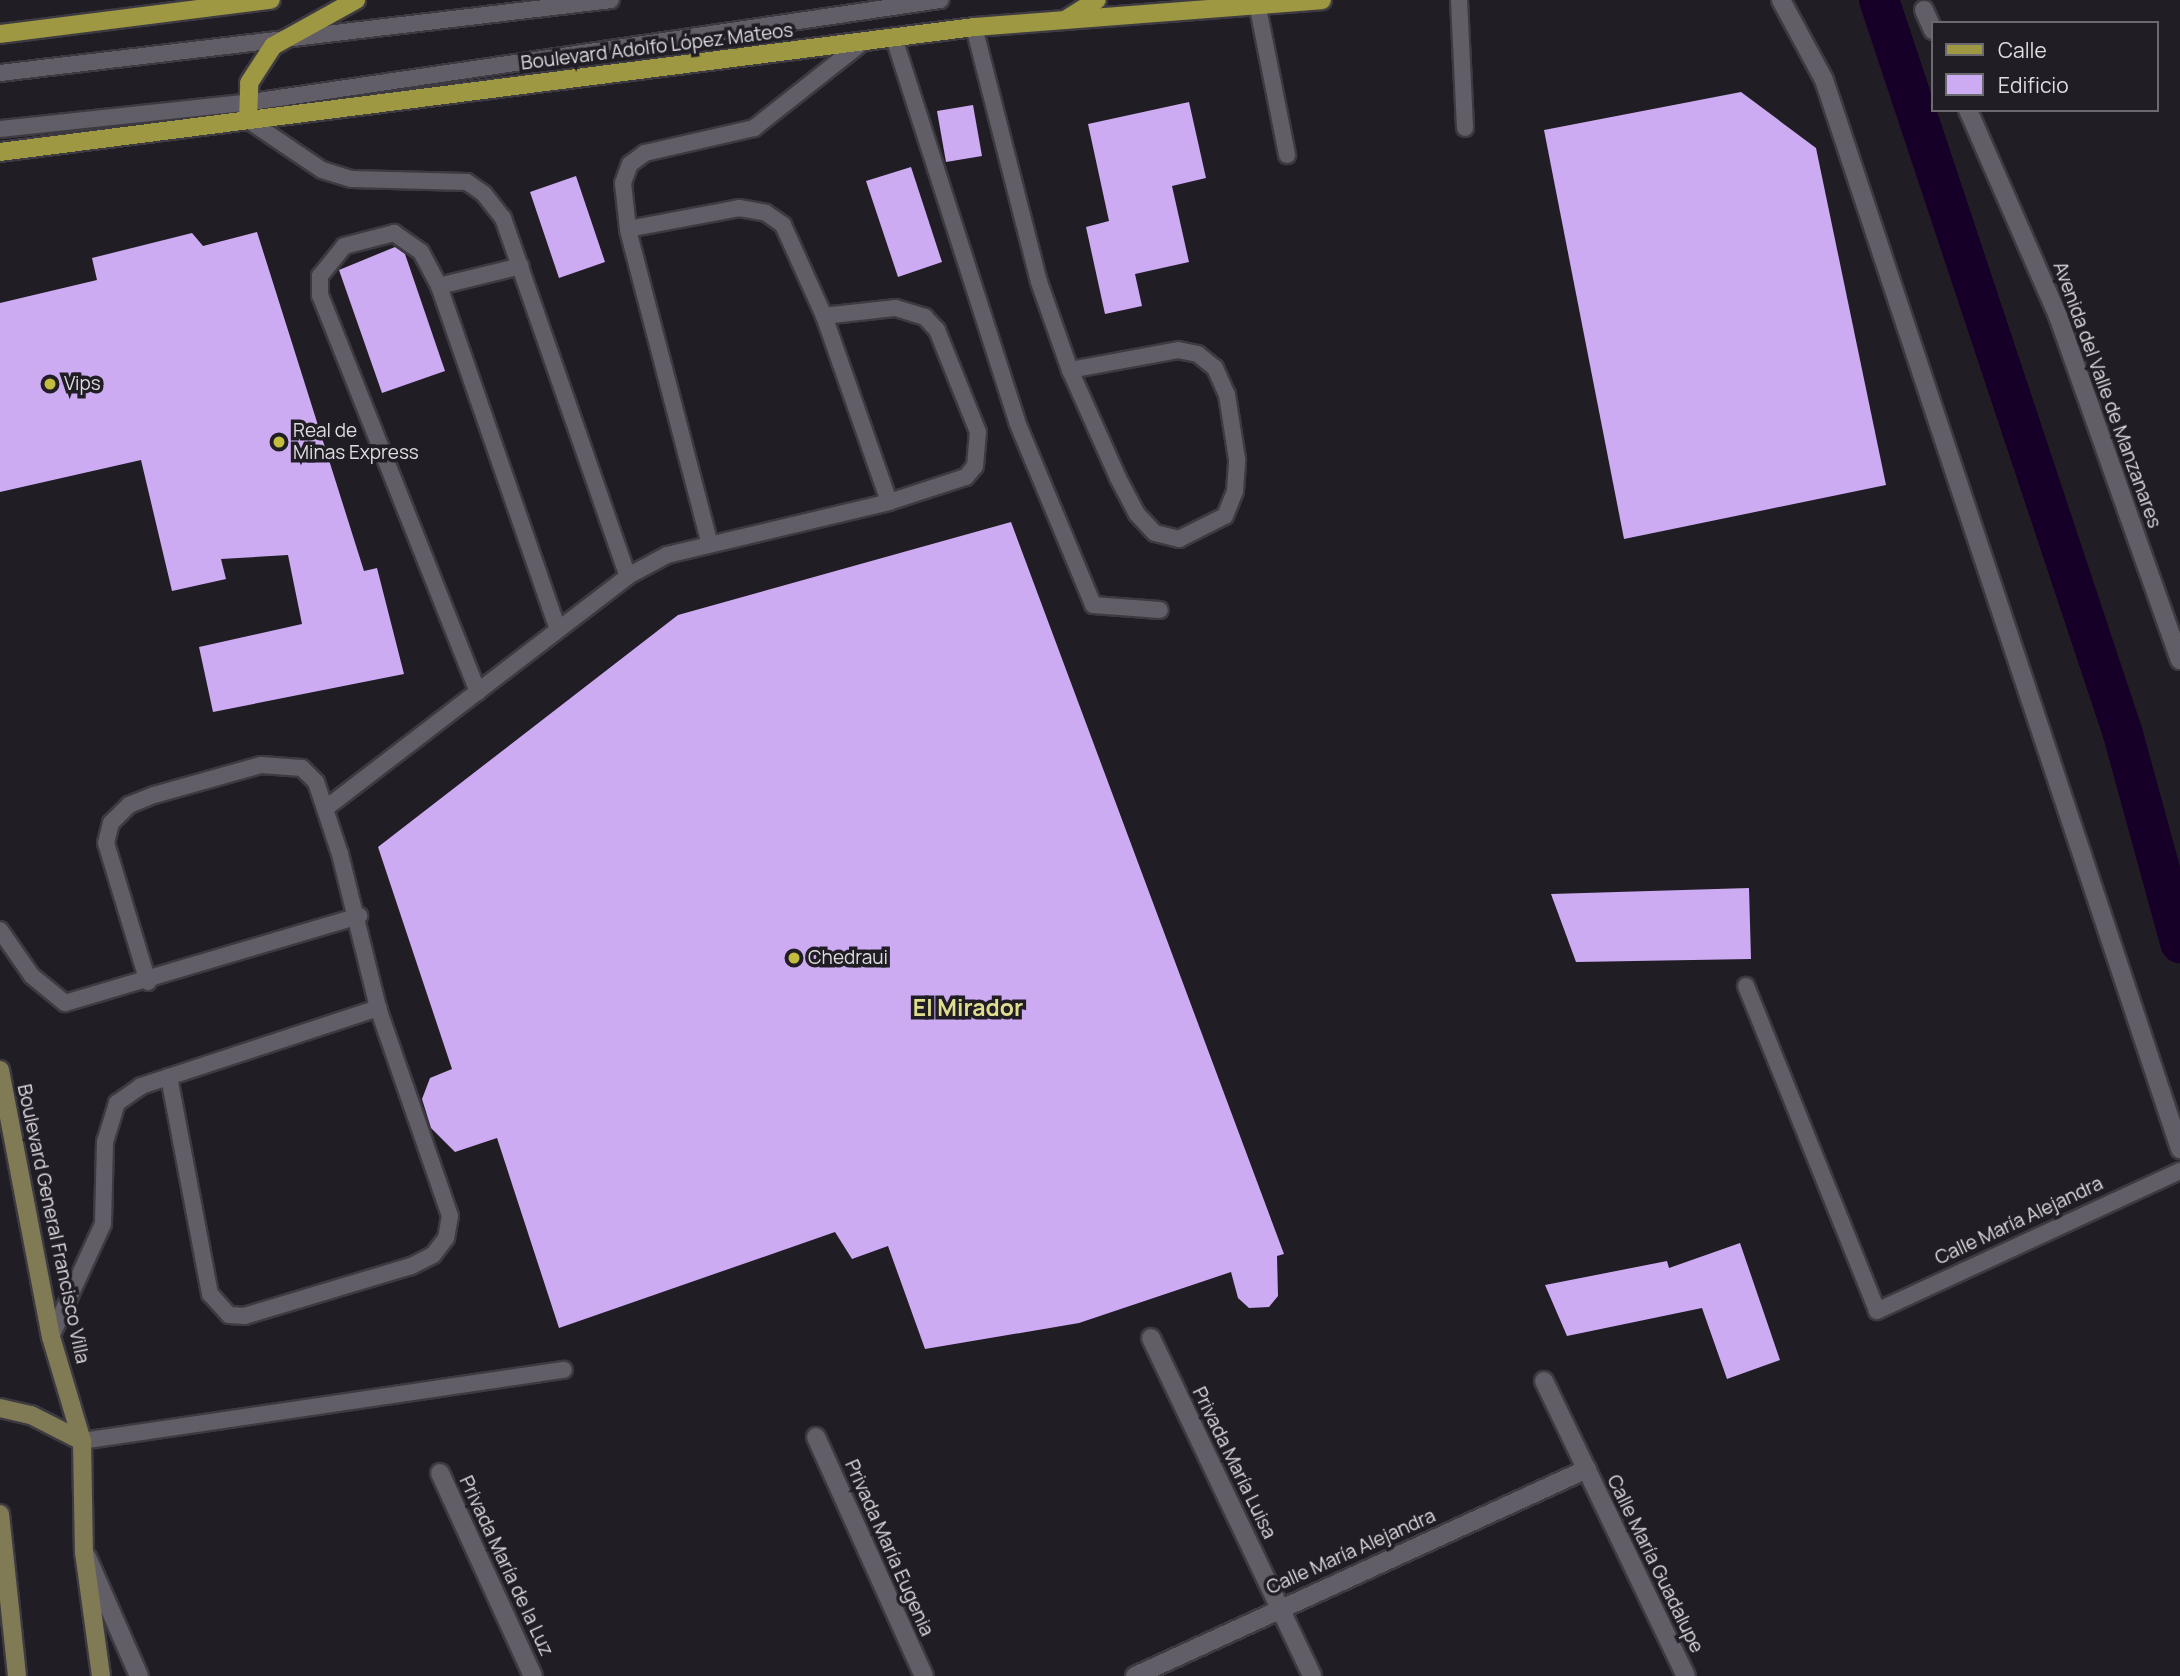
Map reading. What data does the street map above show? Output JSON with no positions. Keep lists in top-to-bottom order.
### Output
{
  "streets": {
    "main road": ["Boulevard Adolfo López Mateos", "Boulevard General Francisco Villa"],
    "street": [
      "Avenida del Valle de Manzanares",
      "Calle María Alejandra",
      "Privada María Luisa",
      "Privada María Eugenia",
      "Calle María Guadalupe",
      "Privada María de la Luz"
    ]
  },
  "crossings": [
    ["Calle María Alejandra", "Privada María Luisa"],
    ["Calle María Alejandra", "Calle María Guadalupe"]
  ],
  "districts": ["El Mirador"],
  "places": ["Vips", "Real de Minas Express", "Chedraui"],
  "legend": ["Calle", "Edificio"]
}
